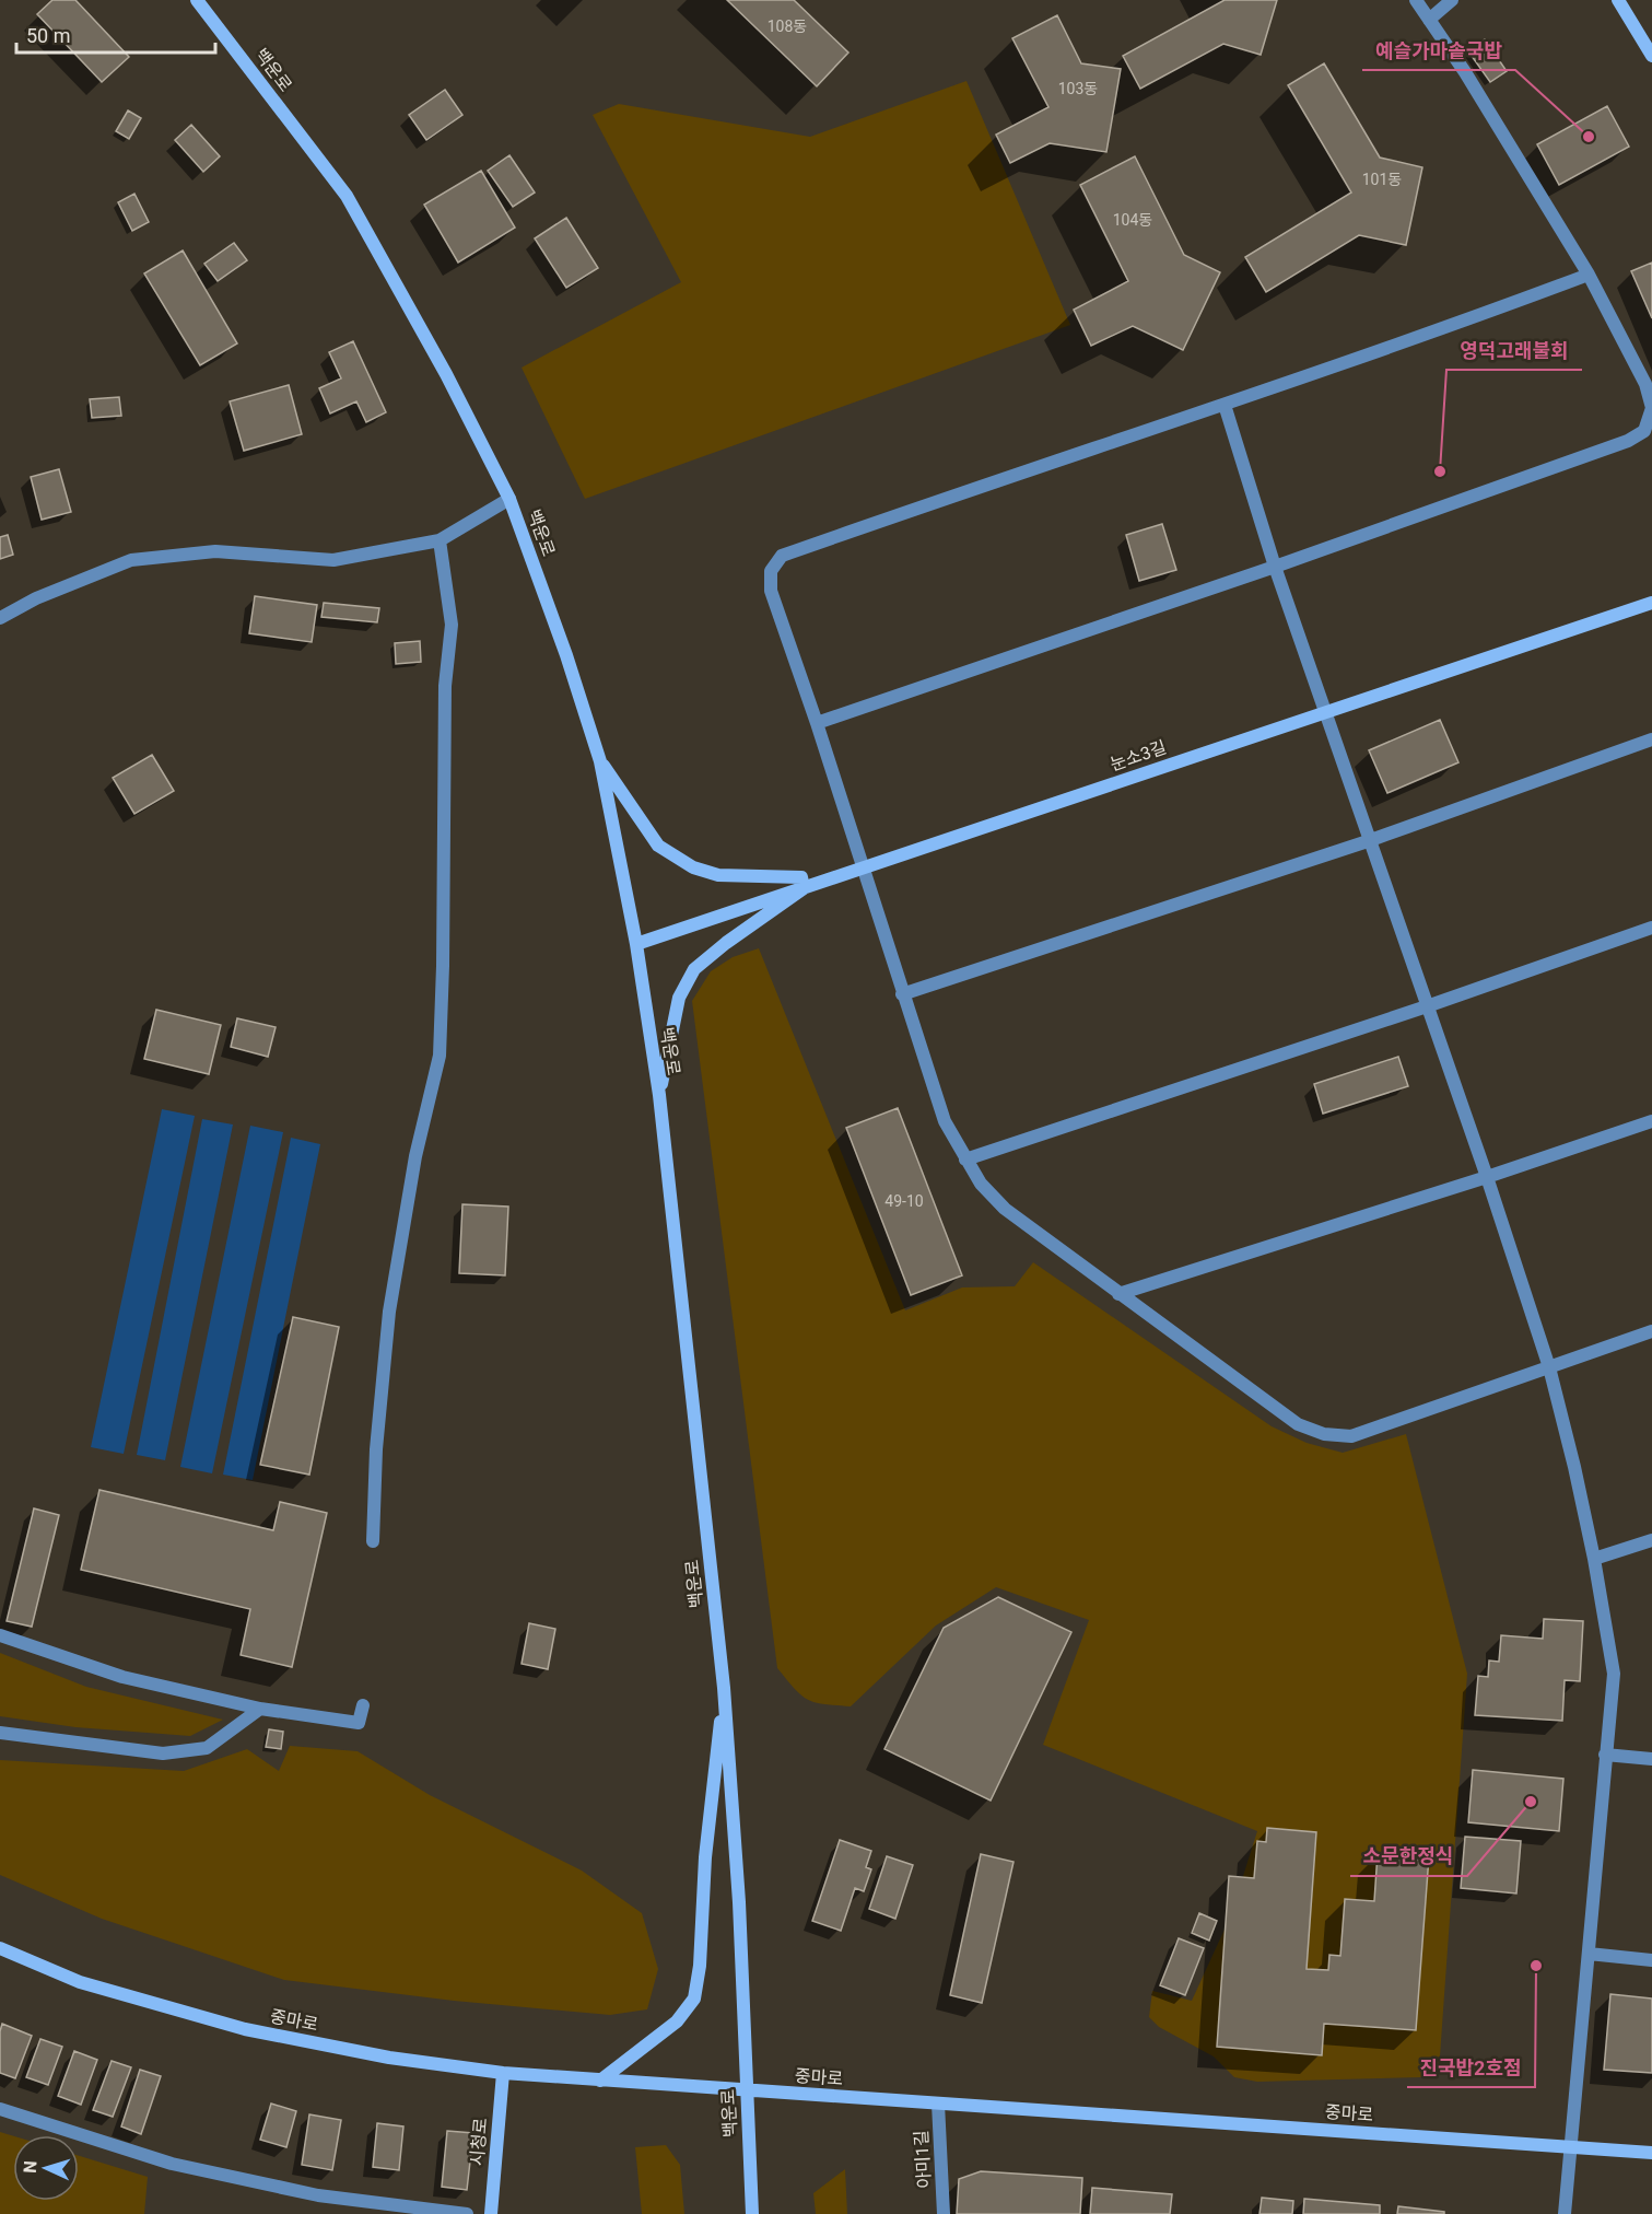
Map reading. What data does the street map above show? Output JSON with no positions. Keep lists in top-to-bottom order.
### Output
{
  "streets": {
    "street": [
      "백운로",
      "눈소3길",
      "중마로",
      "시청로",
      "아미1길"
    ]
  },
  "crossings": [
    ["백운로", "눈소3길"],
    ["백운로", "중마로"],
    ["중마로", "시청로"],
    ["중마로", "아미1길"]
  ],
  "places": [
    "예슬가마솥국밥",
    "영덕고래불회",
    "소문한정식",
    "진국밥2호점"
  ],
  "house_numbers": [
    "108동",
    "103동",
    "101동",
    "104동",
    "49-10"
  ],
  "scale_bar": "50 m",
  "north": "left"
}
